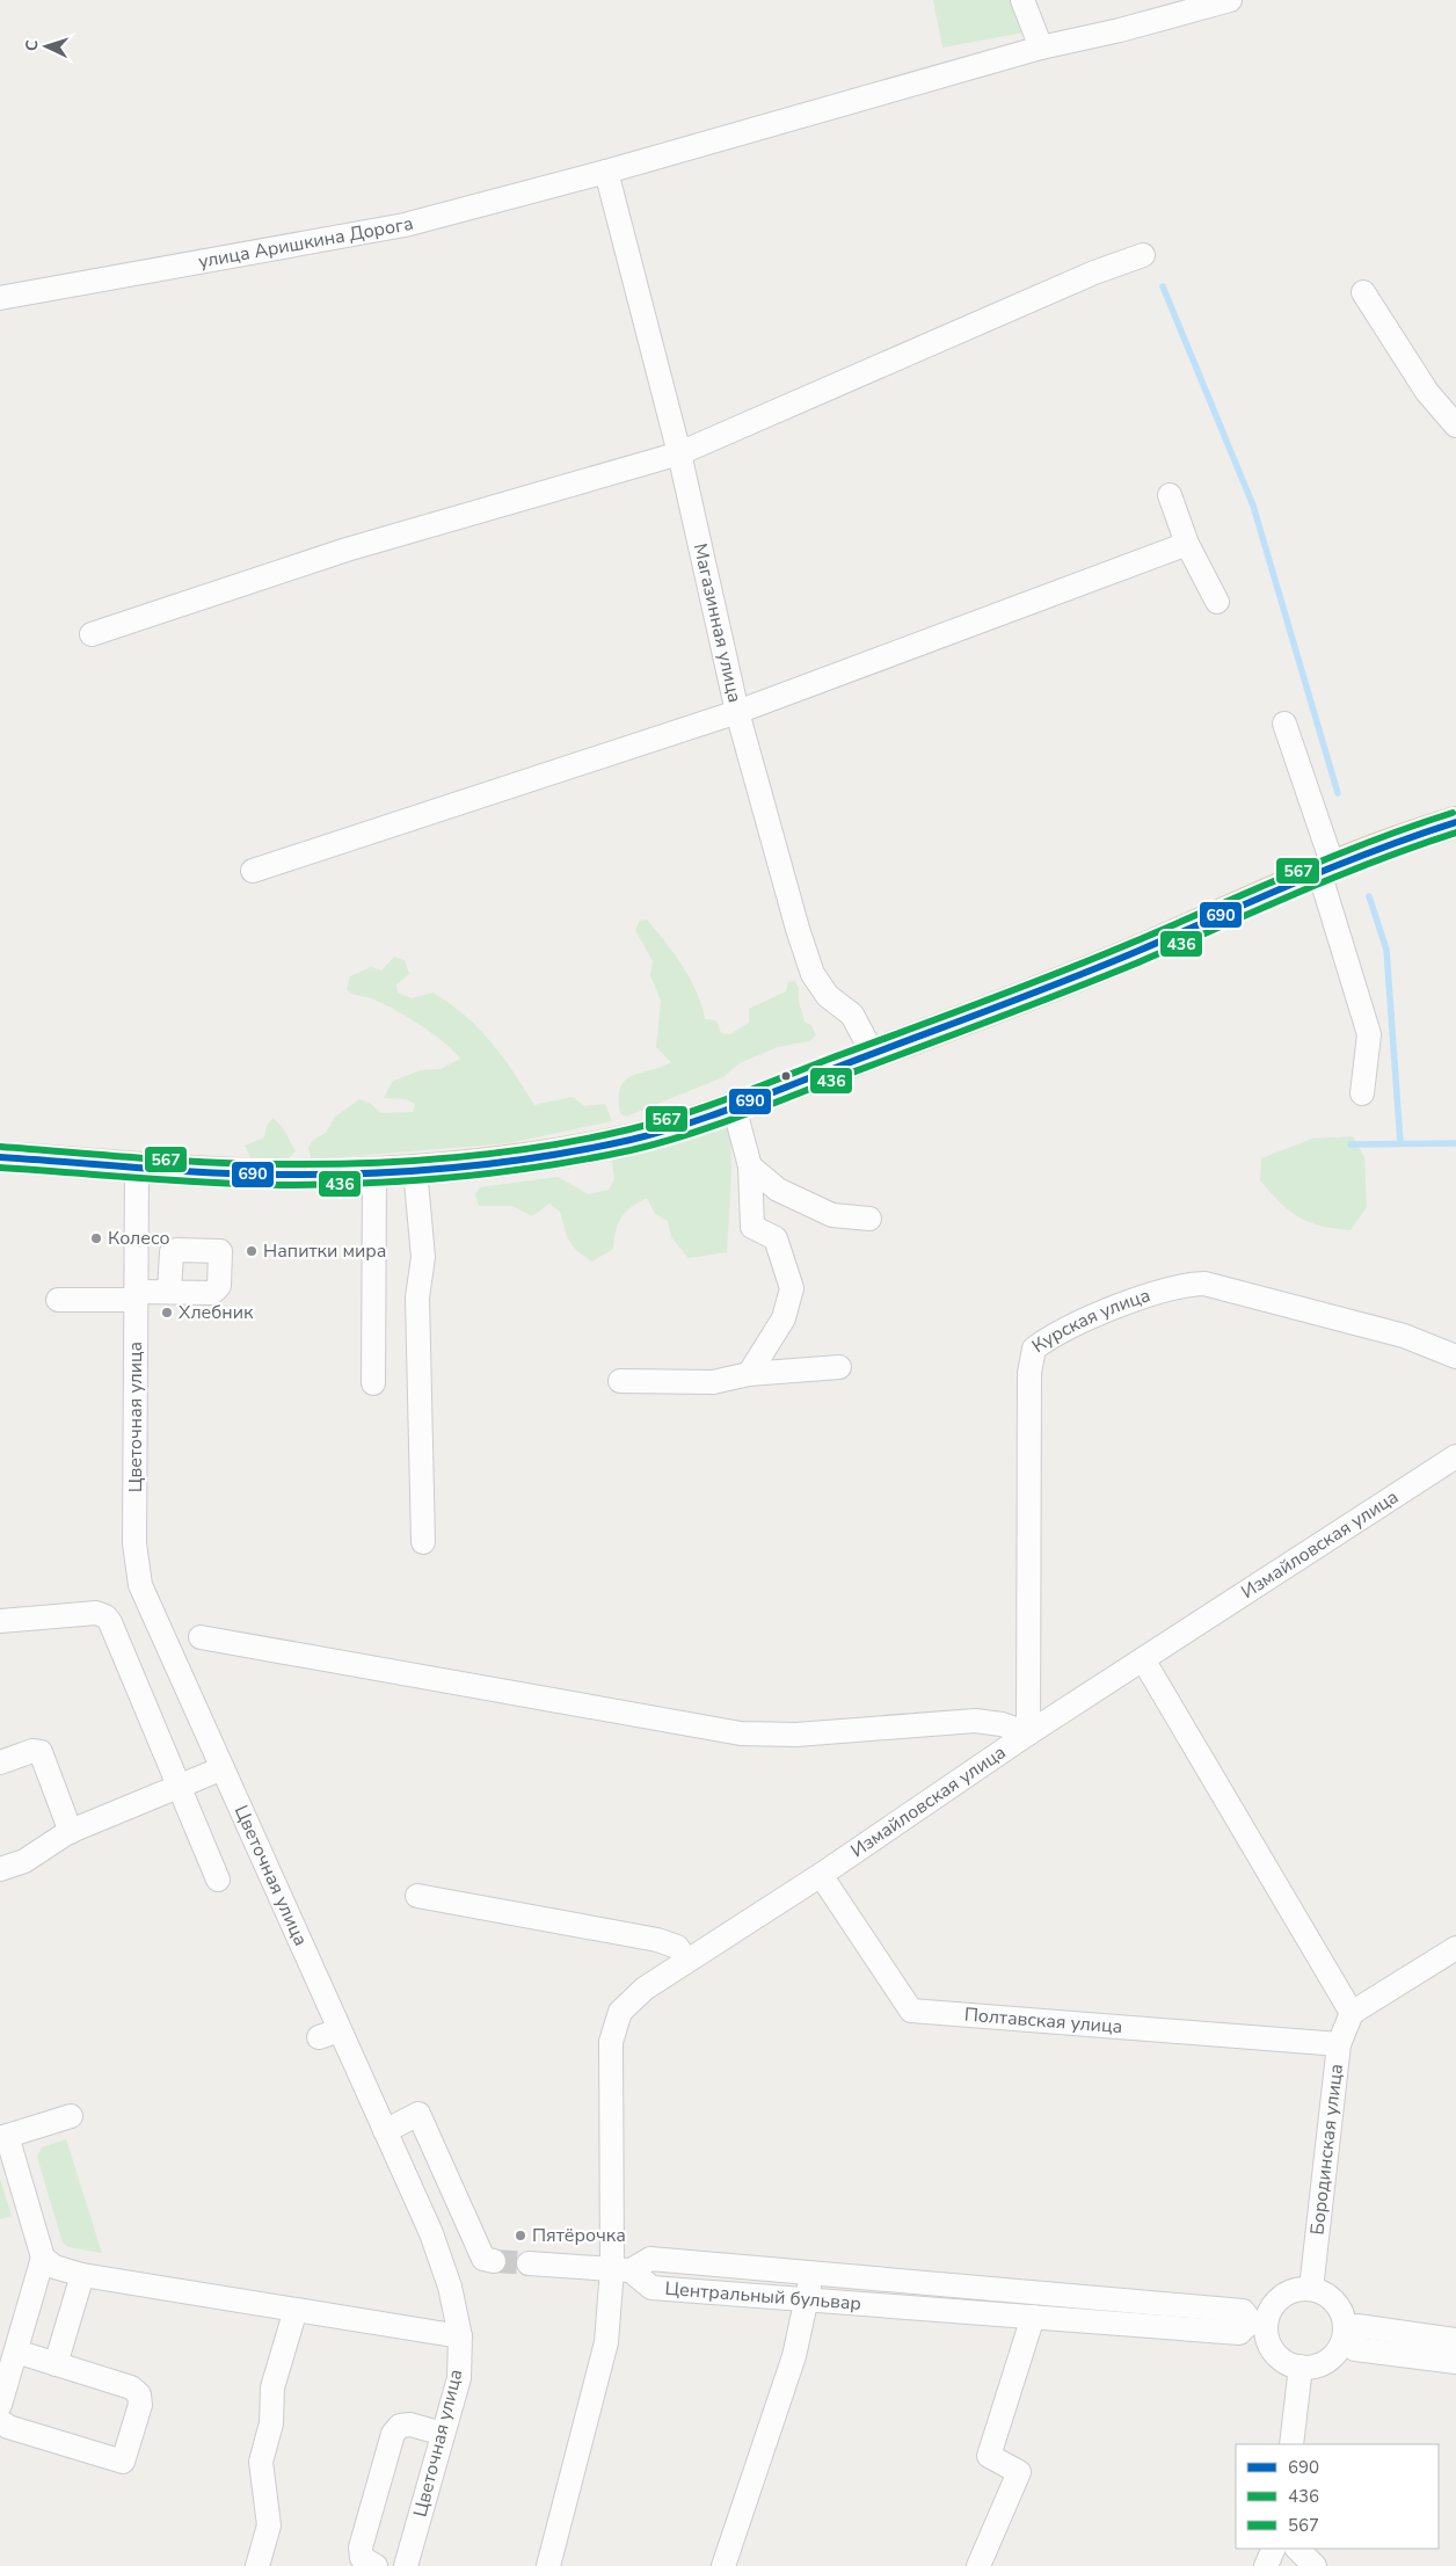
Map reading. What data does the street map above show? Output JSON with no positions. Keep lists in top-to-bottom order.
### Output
{
  "streets": {
    "street": [
      "улица Аришкина Дорога",
      "Магазинная улица",
      "Курская улица",
      "Цветочная улица",
      "Измайловская улица",
      "Полтавская улица",
      "Бородинская улица",
      "Центральный бульвар"
    ]
  },
  "crossings": [
    ["улица Аришкина Дорога", "Магазинная улица"],
    ["Курская улица", "Измайловская улица"],
    ["Измайловская улица", "Полтавская улица"],
    ["Измайловская улица", "Центральный бульвар"],
    ["Полтавская улица", "Бородинская улица"],
    ["Бородинская улица", "Центральный бульвар"]
  ],
  "places": [
    "Колесо",
    "Напитки мира",
    "Хлебник",
    "Пятёрочка"
  ],
  "lines": ["transit line 567", "transit line 690", "transit line 436"],
  "legend": ["690", "436", "567"],
  "north": "left"
}
